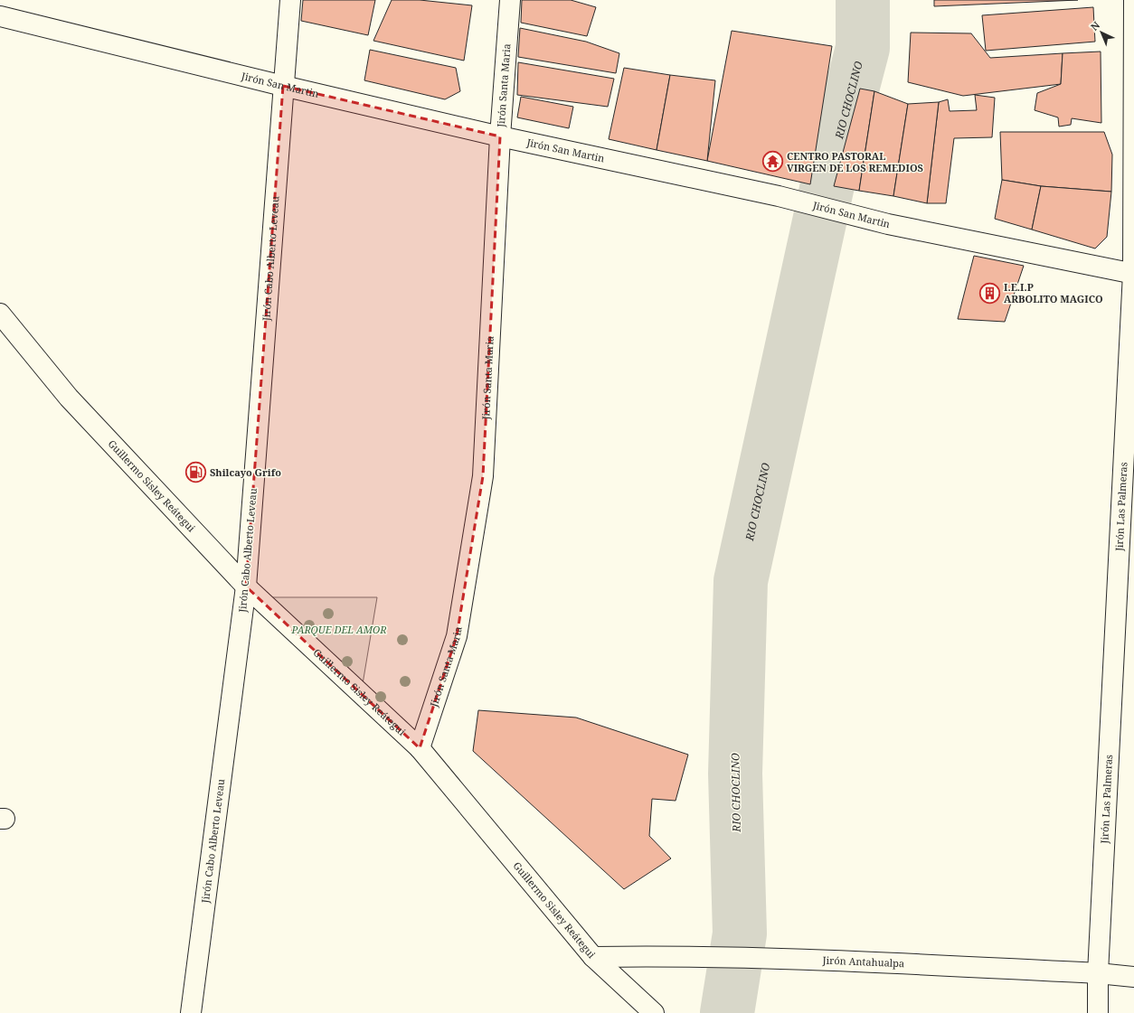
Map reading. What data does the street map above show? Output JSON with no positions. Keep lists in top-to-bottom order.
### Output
{
  "streets": {
    "street": [
      "Jirón San Martin",
      "Jirón Santa Maria",
      "Jirón Cabo Alberto Leveau",
      "Guillermo Sisley Reátegui",
      "Jirón Las Palmeras",
      "Jirón Antahualpa"
    ]
  },
  "crossings": [
    ["Jirón San Martin", "Jirón Santa Maria"],
    ["Jirón San Martin", "Jirón Cabo Alberto Leveau"],
    ["Jirón San Martin", "Jirón Las Palmeras"],
    ["Jirón Santa Maria", "Guillermo Sisley Reátegui"],
    ["Jirón Cabo Alberto Leveau", "Guillermo Sisley Reátegui"],
    ["Guillermo Sisley Reátegui", "Jirón Antahualpa"],
    ["Jirón Las Palmeras", "Jirón Antahualpa"]
  ],
  "water": ["RIO CHOCLINO"],
  "parks": ["PARQUE DEL AMOR"],
  "places": {
    "temple": ["CENTRO PASTORAL VIRGEN DE LOS REMEDIOS"],
    "building": ["I.E.I.P ARBOLITO MAGICO"],
    "fuel station": ["Shilcayo Grifo"]
  },
  "north": "top left"
}
